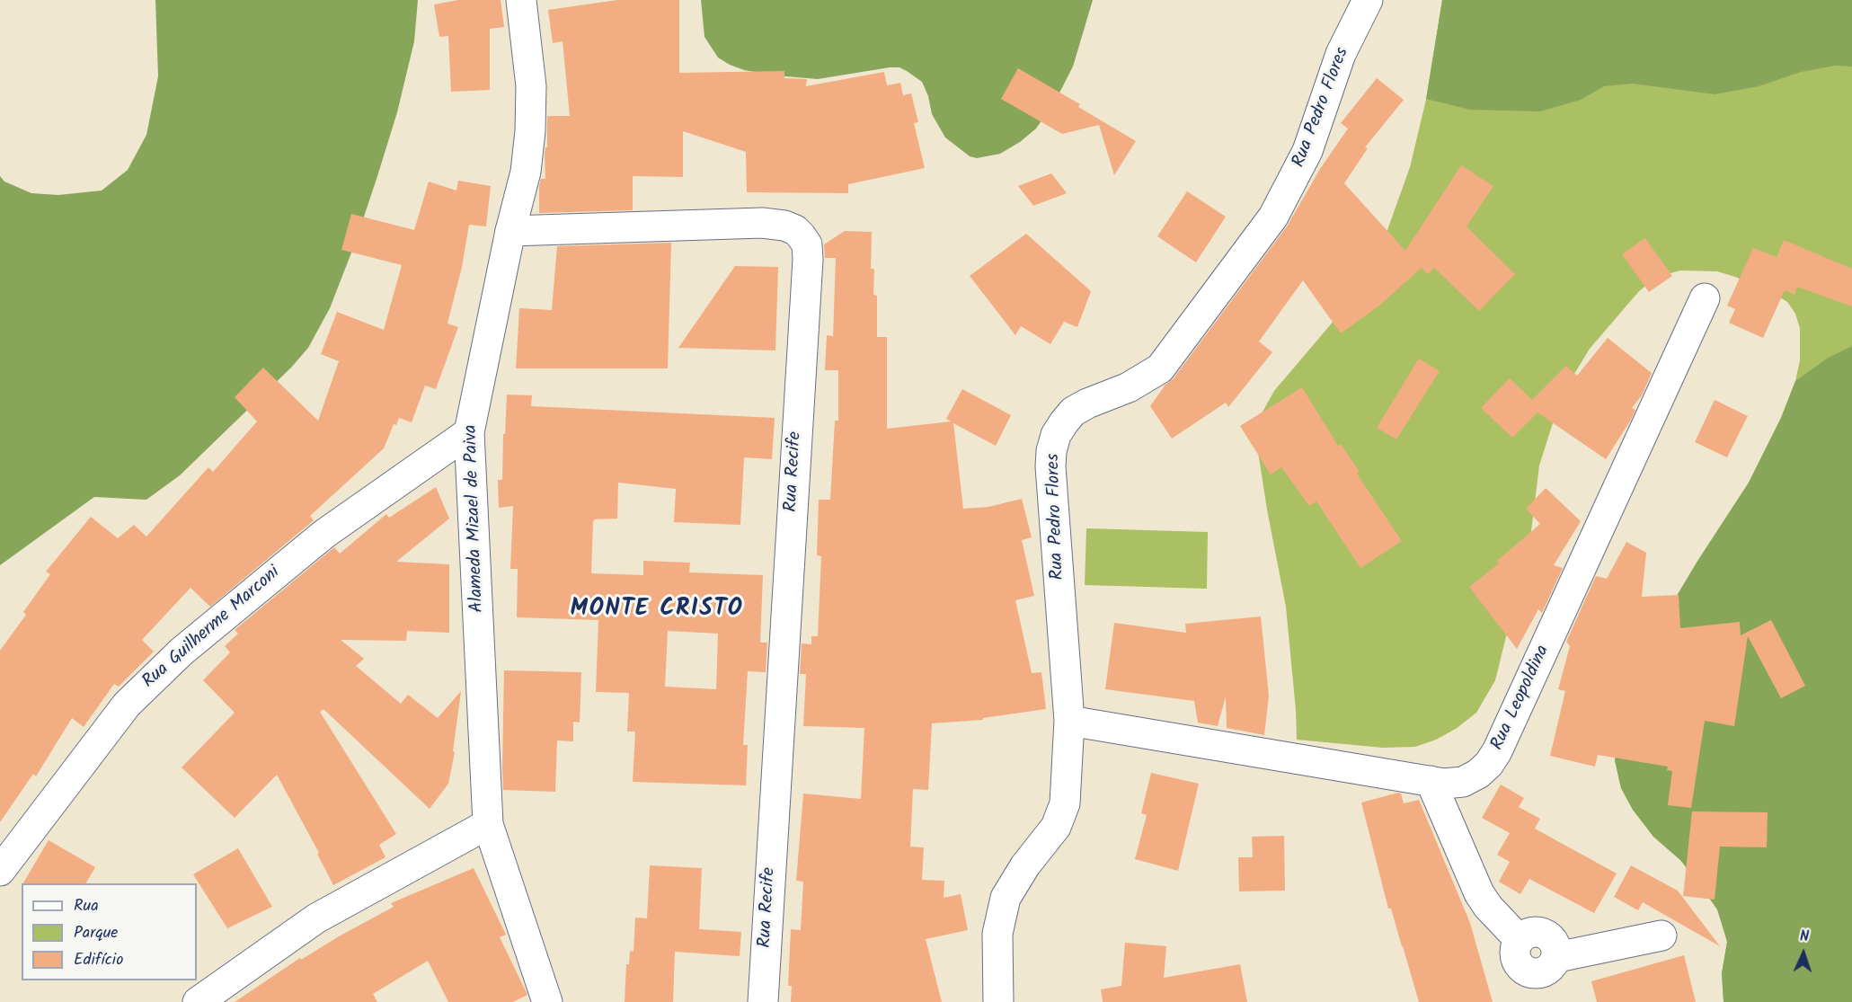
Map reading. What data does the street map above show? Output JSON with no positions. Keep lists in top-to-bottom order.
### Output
{
  "streets": {
    "street": [
      "Rua Pedro Flores",
      "Rua Recife",
      "Alameda Mizael de Paiva",
      "Rua Guilherme Marconi",
      "Rua Leopoldina"
    ]
  },
  "crossings": [
    ["Rua Pedro Flores", "Rua Leopoldina"],
    ["Rua Recife", "Alameda Mizael de Paiva"],
    ["Alameda Mizael de Paiva", "Rua Guilherme Marconi"]
  ],
  "districts": ["MONTE CRISTO"],
  "legend": ["Rua", "Parque", "Edifício"],
  "north": "top"
}
